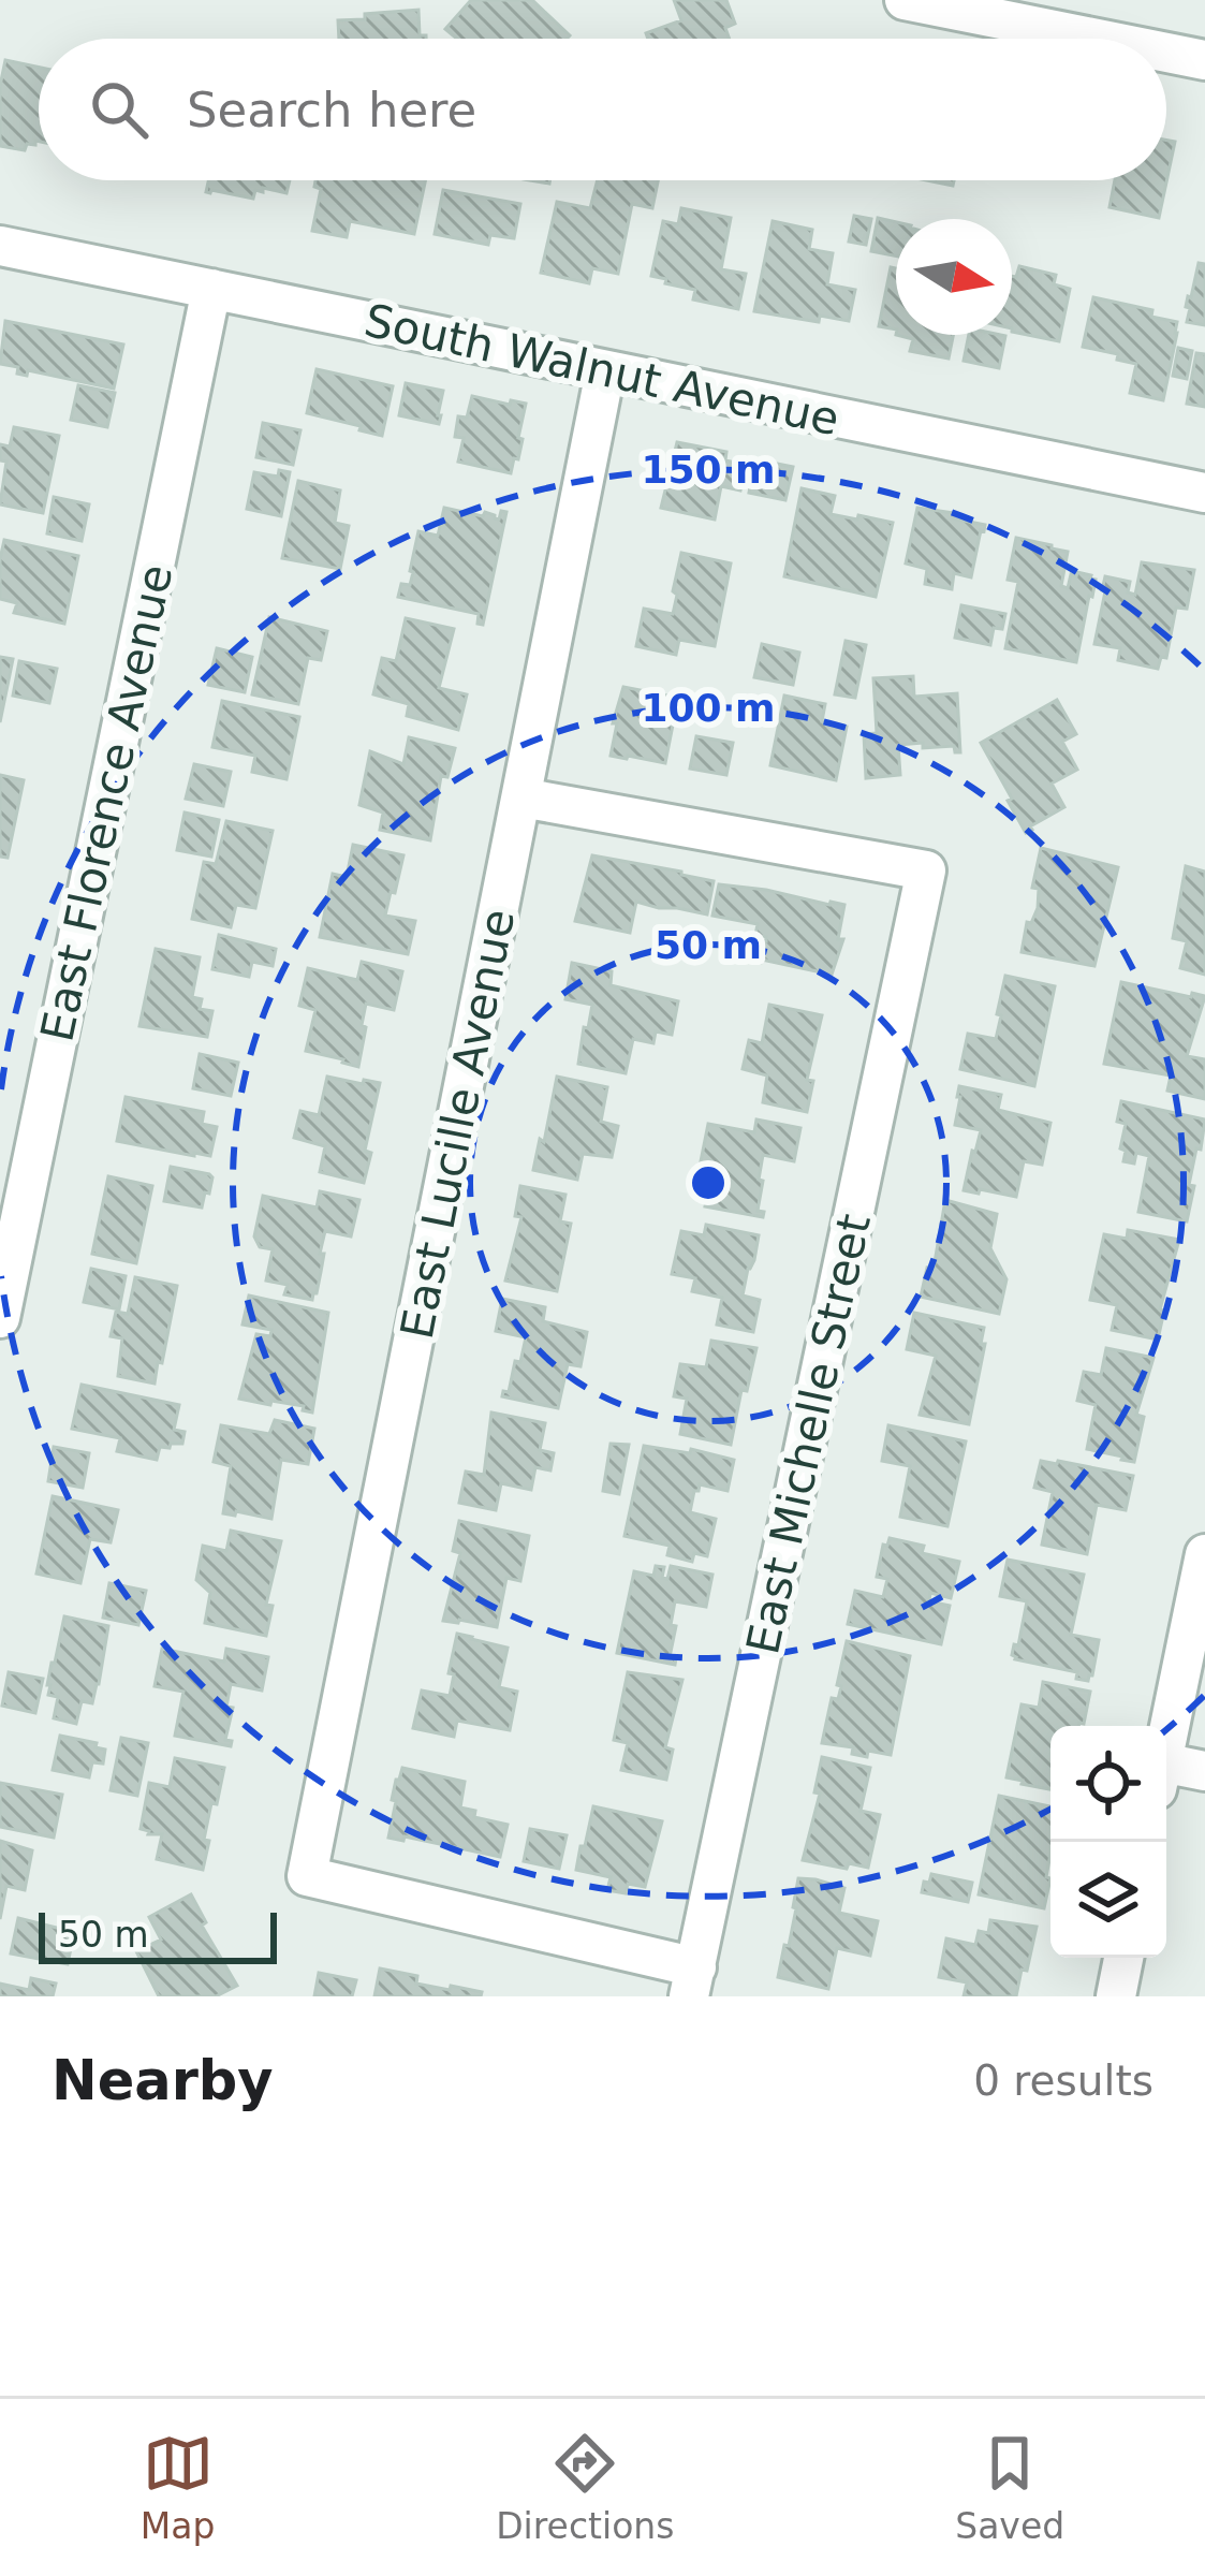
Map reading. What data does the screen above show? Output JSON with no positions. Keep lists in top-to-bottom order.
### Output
{
  "streets": {
    "street": [
      "South Walnut Avenue",
      "East Florence Avenue",
      "East Lucille Avenue",
      "East Michelle Street"
    ]
  },
  "crossings": [
    ["South Walnut Avenue", "East Florence Avenue"],
    ["South Walnut Avenue", "East Lucille Avenue"],
    ["East Lucille Avenue", "East Michelle Street"]
  ],
  "scale_bar": "50 m",
  "north": "right",
  "page": {
    "search": "Search here",
    "scale": "50 m",
    "heading": ["Nearby", "0 results"],
    "nav": ["Map", "Directions", "Saved"]
  },
  "rings": ["150 m", "100 m", "50 m"]
}
